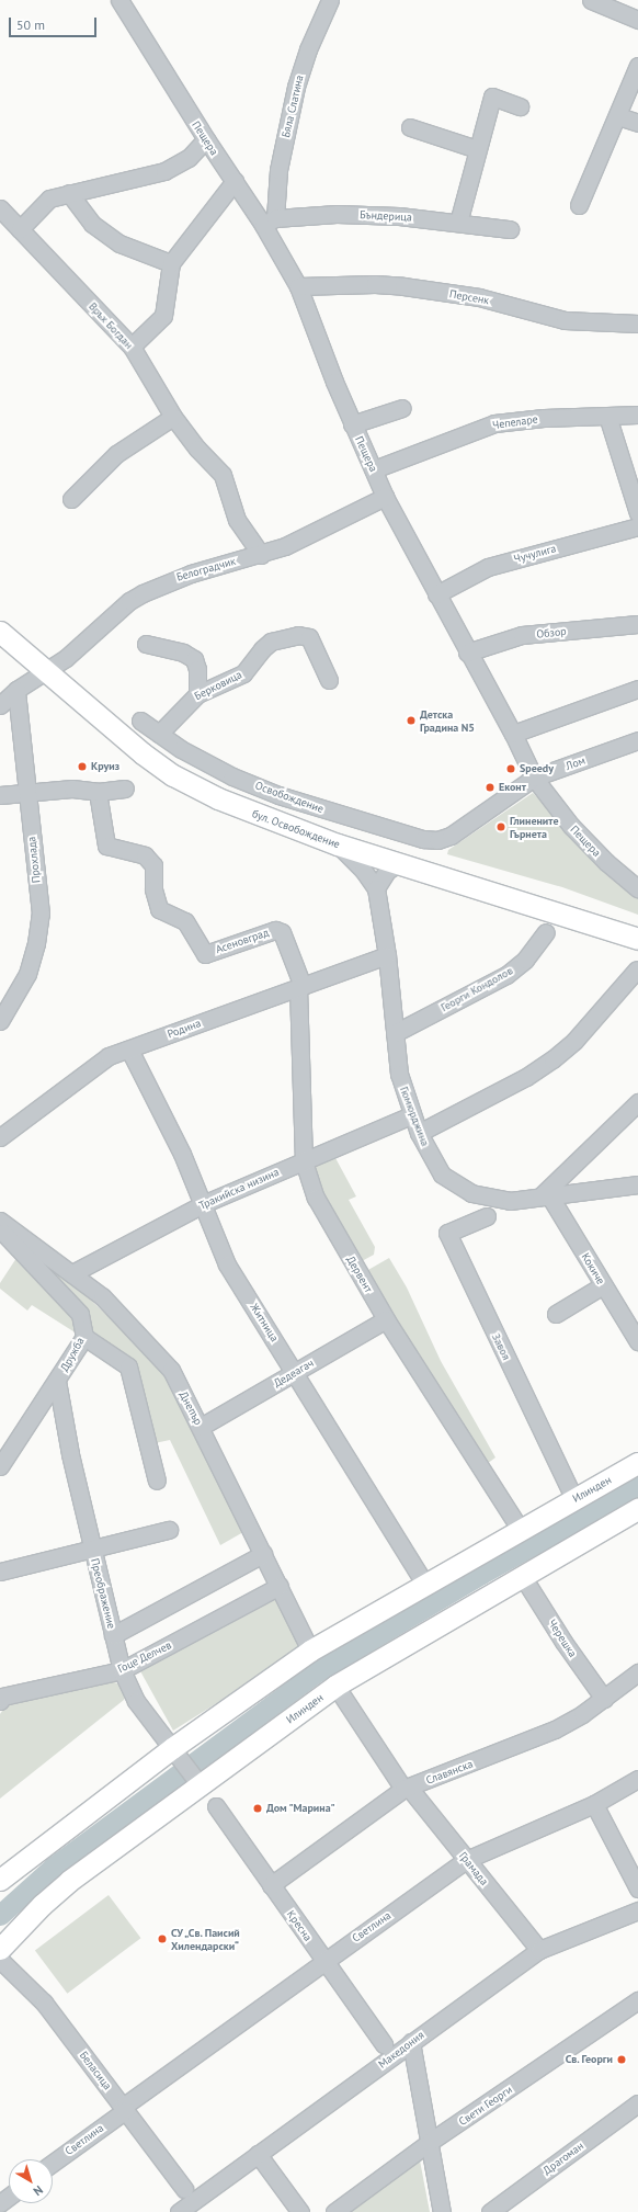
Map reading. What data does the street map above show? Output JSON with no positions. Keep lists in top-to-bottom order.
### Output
{
  "streets": {
    "main road": ["бул. Освобождение", "Илинден"],
    "street": [
      "Бяла Слатина",
      "Пещера",
      "Бъндерица",
      "Персенк",
      "Връх Богдан",
      "Чепеларе",
      "Чучулига",
      "Белоградчик",
      "Обзор",
      "Берковица",
      "Лом",
      "Освобождение",
      "Прохлада",
      "Асеновград",
      "Георги Кондолов",
      "Родина",
      "Гюмюрджина",
      "Тракийска низина",
      "Кокиче",
      "Дервент",
      "Житница",
      "Завоя",
      "Дружба",
      "Дедеагач",
      "Днепър",
      "Преображение",
      "Черешка",
      "Гоце Делчев",
      "Славянска",
      "Грамада",
      "Кресна",
      "Светлина",
      "Македония",
      "Беласица",
      "Свети Георги",
      "Драгоман"
    ]
  },
  "crossings": [
    ["Бяла Слатина", "Пещера"],
    ["Бяла Слатина", "Бъндерица"],
    ["Пещера", "Бъндерица"],
    ["Пещера", "Персенк"],
    ["Пещера", "Чепеларе"],
    ["Пещера", "Чучулига"],
    ["Пещера", "Белоградчик"],
    ["Пещера", "Обзор"],
    ["Пещера", "Лом"],
    ["Връх Богдан", "Белоградчик"],
    ["Белоградчик", "бул. Освобождение"],
    ["Белоградчик", "Прохлада"],
    ["Берковица", "Освобождение"],
    ["Лом", "Освобождение"],
    ["Асеновград", "Родина"],
    ["Асеновград", "Дервент"],
    ["Георги Кондолов", "Гюмюрджина"],
    ["Родина", "Гюмюрджина"],
    ["Родина", "Дервент"],
    ["Родина", "Житница"],
    ["Гюмюрджина", "Тракийска низина"],
    ["Гюмюрджина", "Кокиче"],
    ["Тракийска низина", "Дервент"],
    ["Тракийска низина", "Житница"],
    ["Тракийска низина", "Днепър"],
    ["Дервент", "Дедеагач"],
    ["Дервент", "Илинден"],
    ["Житница", "Дедеагач"],
    ["Житница", "Илинден"],
    ["Завоя", "Илинден"],
    ["Дружба", "Преображение"],
    ["Дедеагач", "Днепър"],
    ["Днепър", "Илинден"],
    ["Днепър", "Гоце Делчев"],
    ["Илинден", "Преображение"],
    ["Илинден", "Черешка"],
    ["Илинден", "Грамада"],
    ["Преображение", "Гоце Делчев"],
    ["Черешка", "Славянска"],
    ["Славянска", "Грамада"],
    ["Славянска", "Кресна"],
    ["Грамада", "Светлина"],
    ["Грамада", "Македония"],
    ["Кресна", "Светлина"],
    ["Светлина", "Беласица"],
    ["Македония", "Беласица"]
  ],
  "places": [
    "Детска Градина N5",
    "Круиз",
    "Speedy",
    "Еконт",
    "Глинените Гърнета",
    "Дом \"Марина\"",
    "СУ „Св. Паисий Хилендарски“",
    "Св. Георги"
  ],
  "scale_bar": "50 m",
  "north": "bottom right"
}
